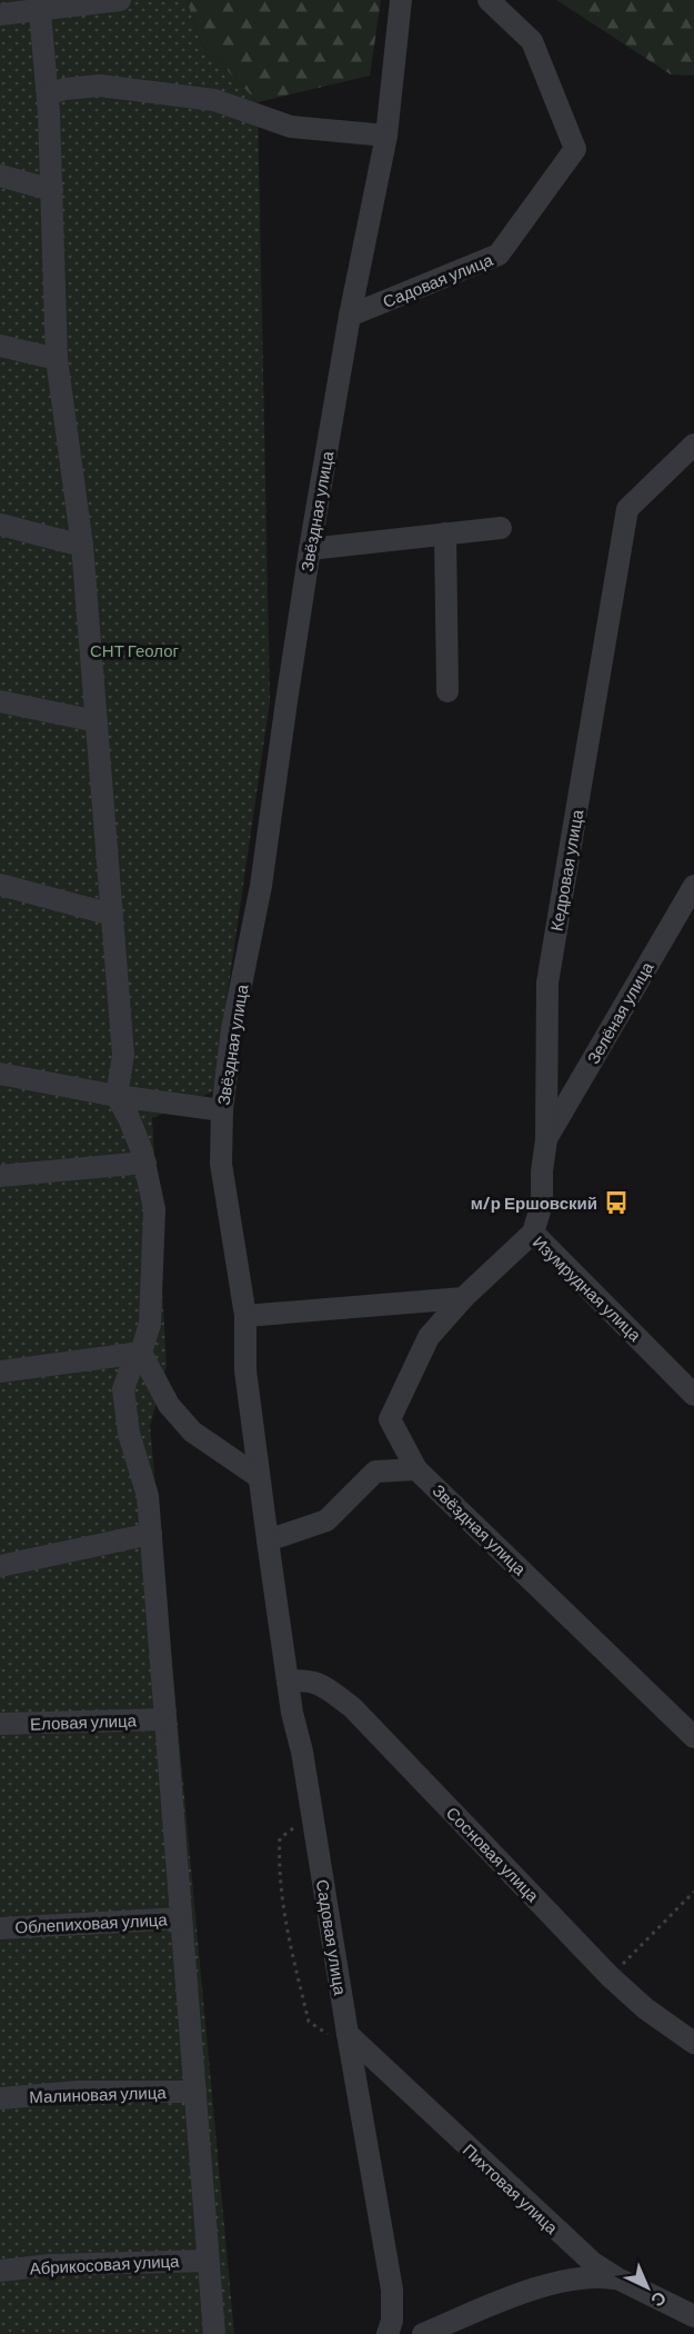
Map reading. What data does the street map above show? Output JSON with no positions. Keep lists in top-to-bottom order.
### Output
{
  "streets": {
    "street": [
      "Садовая улица",
      "Звёздная улица",
      "Кедровая улица",
      "Зелёная улица",
      "Изумрудная улица",
      "Еловая улица",
      "Сосновая улица",
      "Облепиховая улица",
      "Малиновая улица",
      "Пихтовая улица",
      "Абрикосовая улица"
    ]
  },
  "crossings": [
    ["Садовая улица", "Звёздная улица"],
    ["Садовая улица", "Сосновая улица"],
    ["Садовая улица", "Пихтовая улица"],
    ["Звёздная улица", "Изумрудная улица"],
    ["Кедровая улица", "Зелёная улица"],
    ["Кедровая улица", "Изумрудная улица"]
  ],
  "parks": ["СНТ Геолог"],
  "places": {
    "bus stop": ["м/р Ершовский"]
  },
  "north": "bottom right"
}
